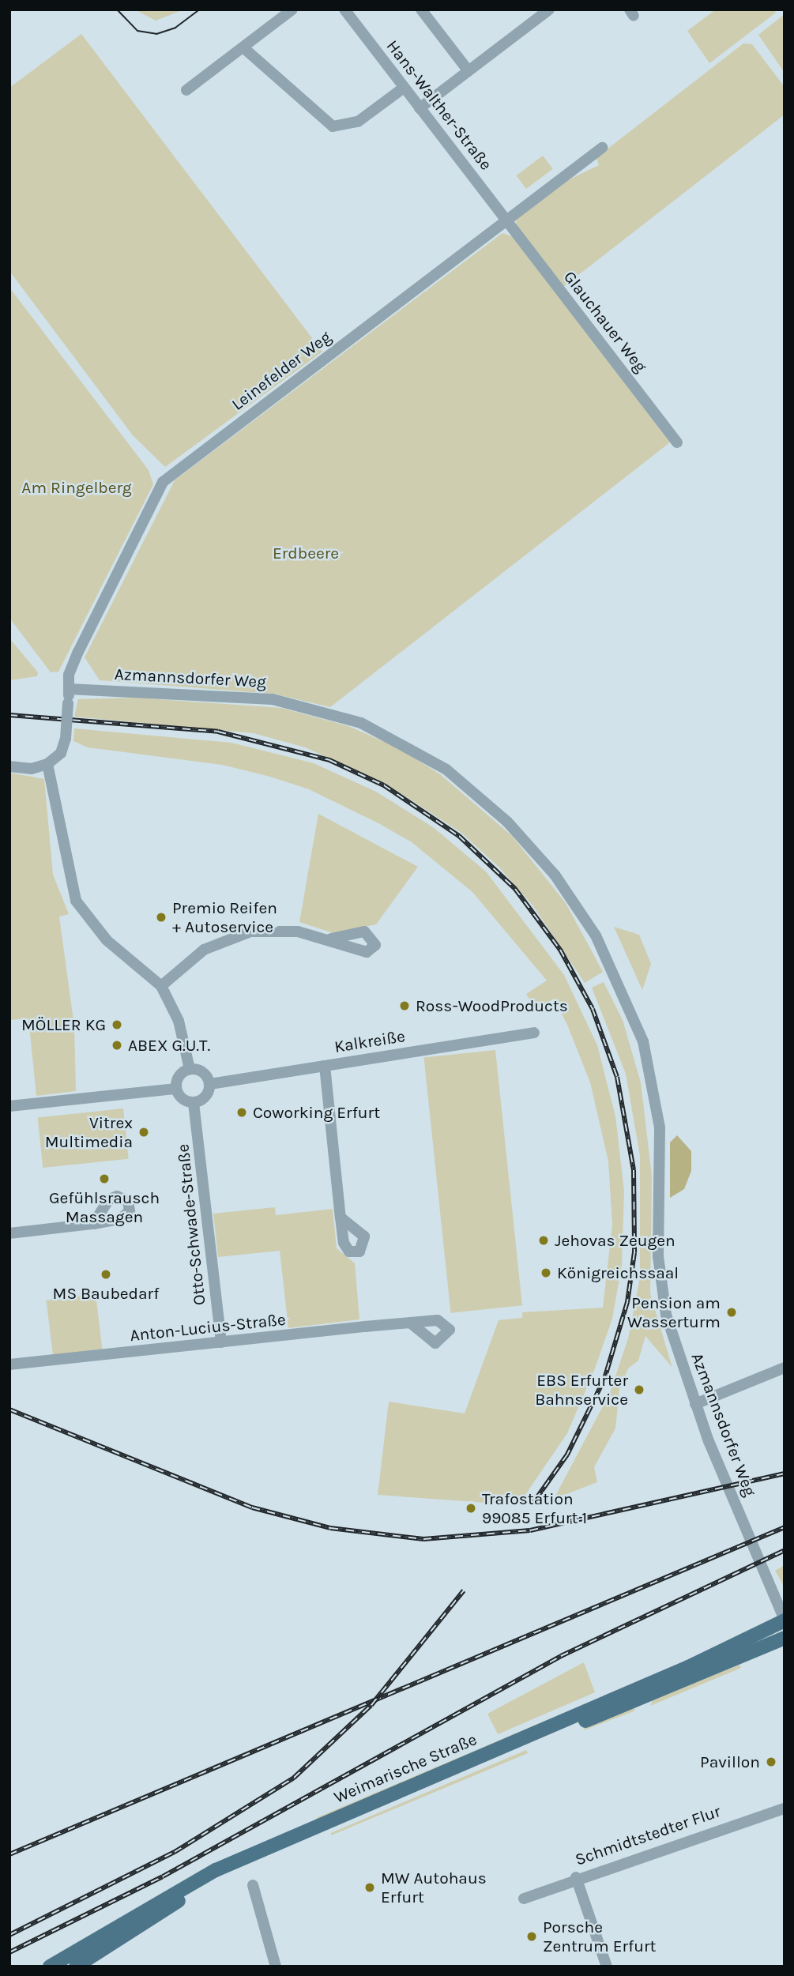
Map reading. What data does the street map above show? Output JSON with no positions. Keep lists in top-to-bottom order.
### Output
{
  "streets": {
    "main road": ["Weimarische Straße"],
    "street": [
      "Hans-Walther-Straße",
      "Glauchauer Weg",
      "Leinefelder Weg",
      "Azmannsdorfer Weg",
      "Kalkreiße",
      "Otto-Schwade-Straße",
      "Anton-Lucius-Straße",
      "Schmidtstedter Flur"
    ]
  },
  "crossings": [
    ["Hans-Walther-Straße", "Glauchauer Weg"],
    ["Hans-Walther-Straße", "Leinefelder Weg"],
    ["Glauchauer Weg", "Leinefelder Weg"],
    ["Leinefelder Weg", "Azmannsdorfer Weg"],
    ["Azmannsdorfer Weg", "Weimarische Straße"],
    ["Kalkreiße", "Otto-Schwade-Straße"],
    ["Otto-Schwade-Straße", "Anton-Lucius-Straße"]
  ],
  "parks": ["Am Ringelberg", "Erdbeere"],
  "places": [
    "Premio Reifen + Autoservice",
    "Ross-WoodProducts",
    "MÖLLER KG",
    "ABEX G.U.T.",
    "Coworking Erfurt",
    "Vitrex Multimedia",
    "Gefühlsrausch Massagen",
    "Jehovas Zeugen",
    "Königreichssaal",
    "MS Baubedarf",
    "Pension am Wasserturm",
    "EBS Erfurter Bahnservice",
    "Trafostation 99085 Erfurt 1",
    "Pavillon",
    "MW Autohaus Erfurt",
    "Porsche Zentrum Erfurt"
  ]
}
